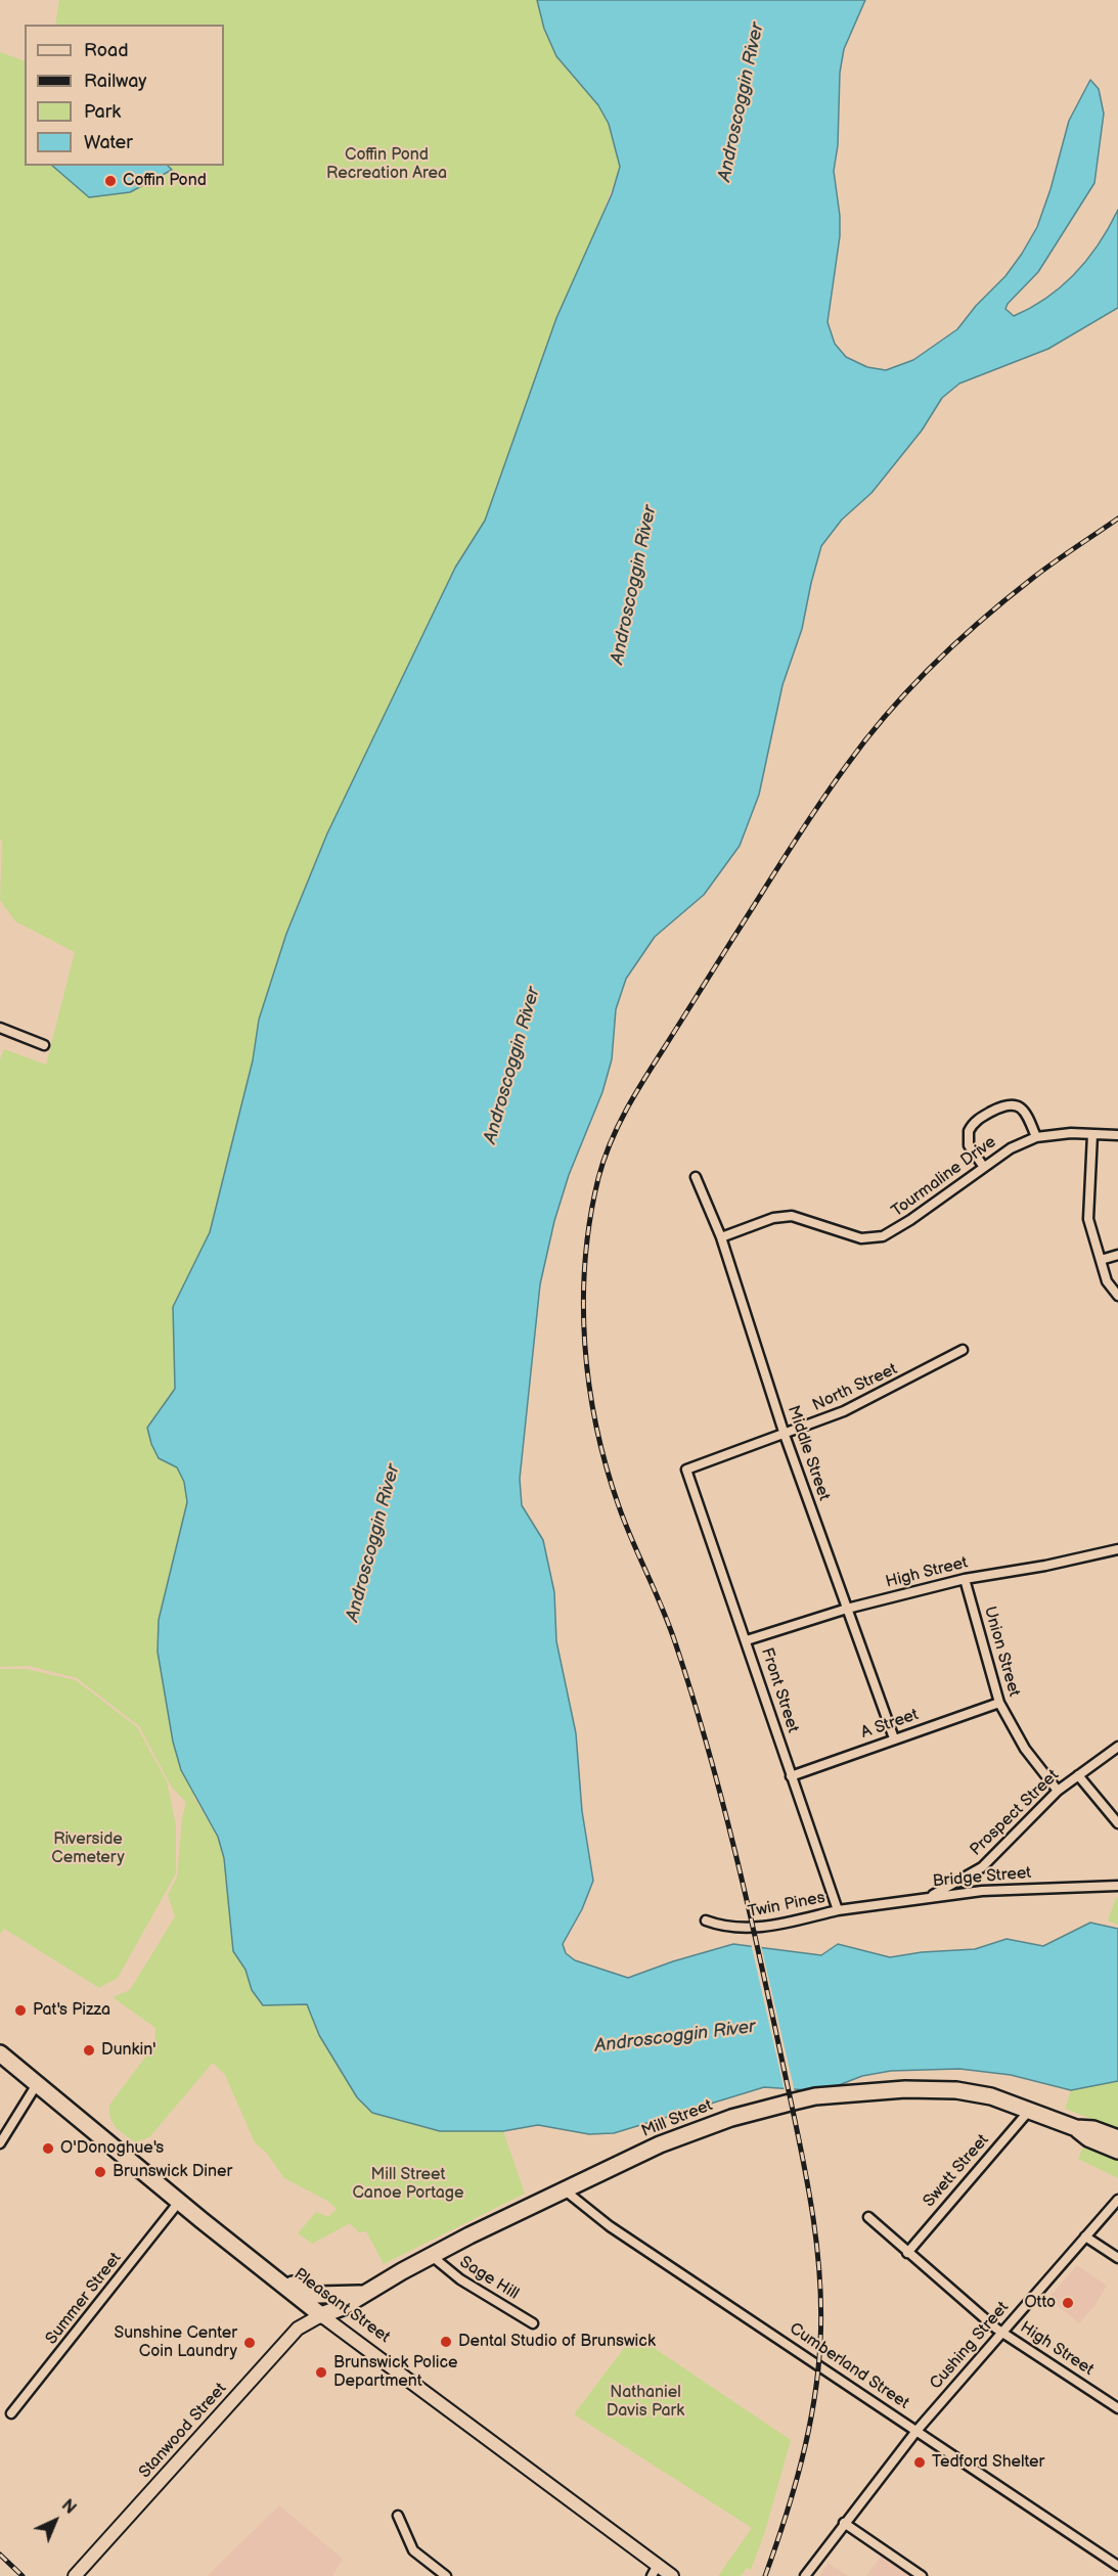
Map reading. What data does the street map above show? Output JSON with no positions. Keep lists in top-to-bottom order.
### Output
{
  "streets": {
    "highway": ["Mill Street", "Pleasant Street"],
    "main road": ["Stanwood Street"],
    "street": [
      "Tourmaline Drive",
      "North Street",
      "Middle Street",
      "High Street",
      "Union Street",
      "Front Street",
      "A Street",
      "Prospect Street",
      "Bridge Street",
      "Twin Pines",
      "Swett Street",
      "Sage Hill",
      "Summer Street",
      "Cushing Street",
      "Cumberland Street"
    ]
  },
  "crossings": [
    ["Tourmaline Drive", "Middle Street"],
    ["North Street", "Middle Street"],
    ["North Street", "Front Street"],
    ["Middle Street", "High Street"],
    ["Middle Street", "A Street"],
    ["High Street", "Union Street"],
    ["High Street", "Front Street"],
    ["High Street", "Swett Street"],
    ["High Street", "Cushing Street"],
    ["Union Street", "A Street"],
    ["Union Street", "Prospect Street"],
    ["Front Street", "A Street"],
    ["Front Street", "Bridge Street"],
    ["Front Street", "Twin Pines"],
    ["Prospect Street", "Bridge Street"],
    ["Bridge Street", "Twin Pines"],
    ["Mill Street", "Swett Street"],
    ["Mill Street", "Sage Hill"],
    ["Mill Street", "Pleasant Street"],
    ["Mill Street", "Cumberland Street"],
    ["Mill Street", "Stanwood Street"],
    ["Summer Street", "Pleasant Street"],
    ["Pleasant Street", "Stanwood Street"],
    ["Cushing Street", "Cumberland Street"]
  ],
  "water": ["Androscoggin River"],
  "parks": [
    "Coffin Pond Recreation Area",
    "Riverside Cemetery",
    "Mill Street Canoe Portage",
    "Nathaniel Davis Park"
  ],
  "places": [
    "Coffin Pond",
    "Pat's Pizza",
    "Dunkin'",
    "O'Donoghue's",
    "Brunswick Diner",
    "Otto",
    "Dental Studio of Brunswick",
    "Sunshine Center Coin Laundry",
    "Brunswick Police Department",
    "Tedford Shelter"
  ],
  "legend": [
    "Road",
    "Railway",
    "Park",
    "Water"
  ],
  "north": "top right"
}
